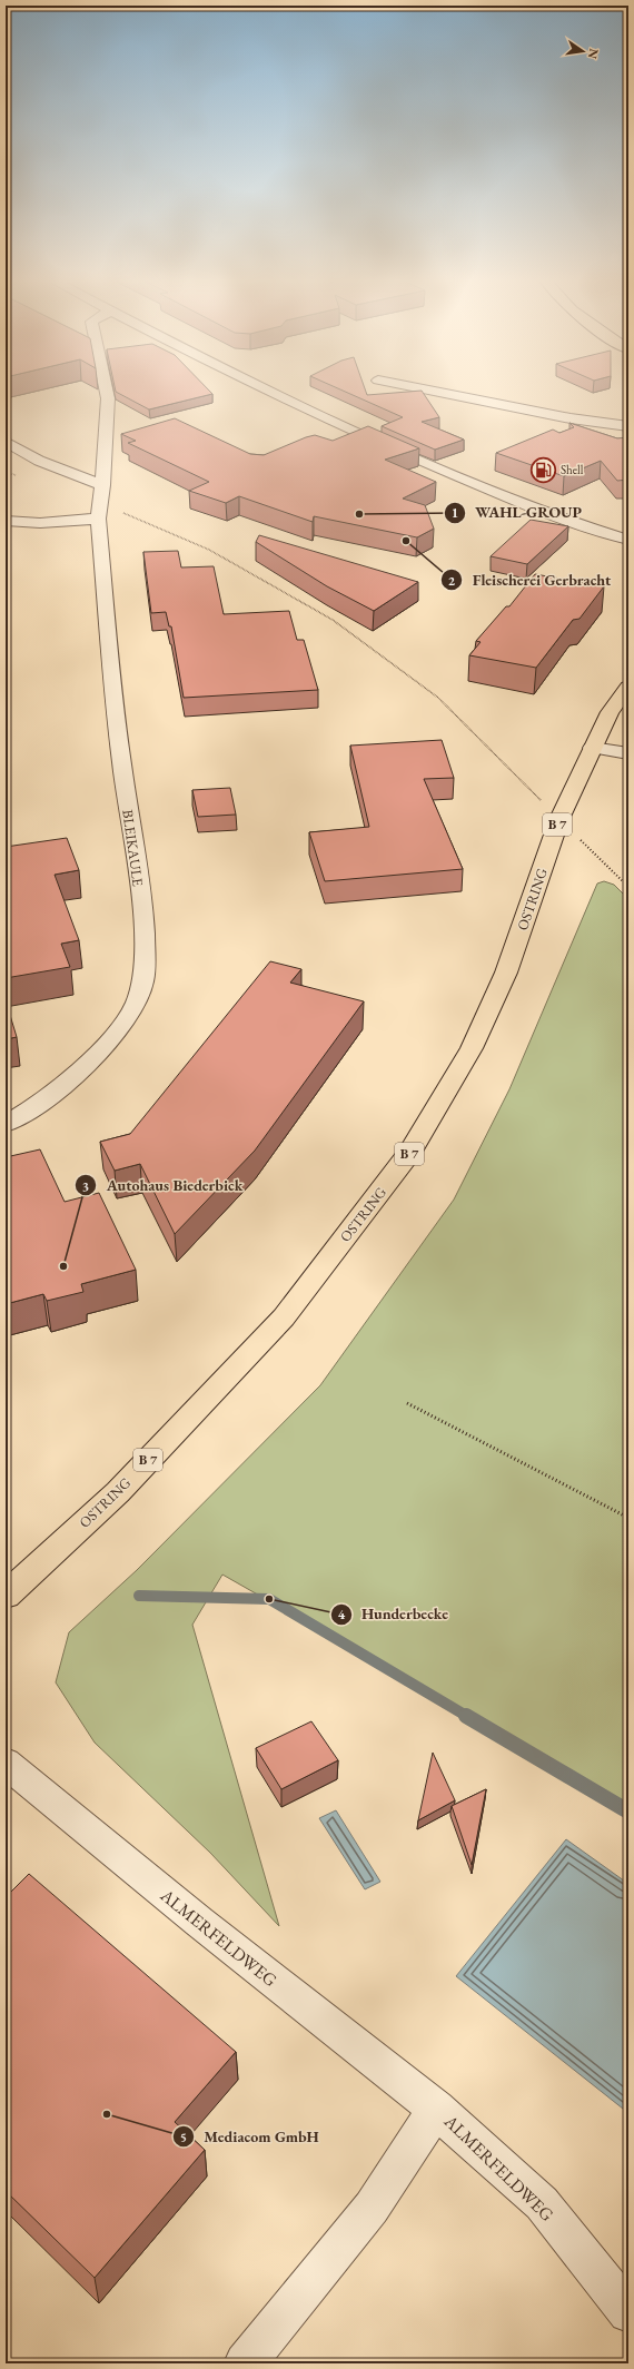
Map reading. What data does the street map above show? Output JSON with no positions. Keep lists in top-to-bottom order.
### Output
{
  "streets": {
    "main road": ["B 7", "OSTRING"],
    "street": ["BLEIKAULE", "ALMERFELDWEG"]
  },
  "places": {
    "fuel station": ["Shell"],
    "other": [
      "WAHL-GROUP",
      "Fleischerei Gerbracht",
      "Autohaus Biederbick",
      "Hunderbecke",
      "Mediacom GmbH"
    ]
  },
  "north": "right"
}
